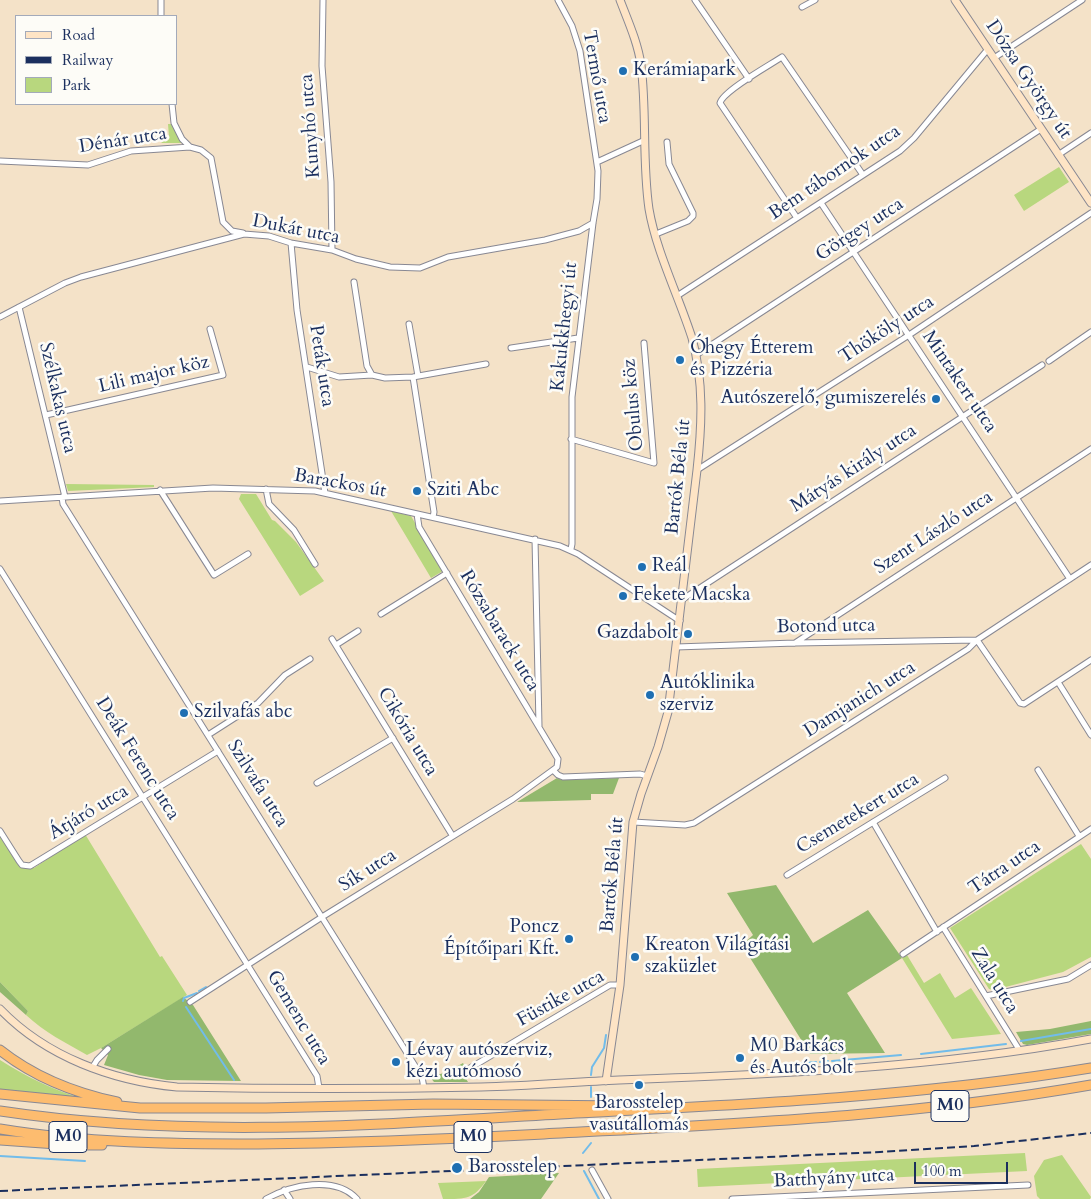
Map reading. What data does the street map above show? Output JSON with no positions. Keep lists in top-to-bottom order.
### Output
{
  "streets": {
    "highway": ["M0"],
    "street": [
      "Termő utca",
      "Dózsa György út",
      "Kunyhó utca",
      "Dénár utca",
      "Bem tábornok utca",
      "Dukát utca",
      "Görgey utca",
      "Kakukkhegyi út",
      "Thököly utca",
      "Peták utca",
      "Lili major köz",
      "Mintakert utca",
      "Szélkakas utca",
      "Obulus köz",
      "Mátyás király utca",
      "Bartók Béla út",
      "Barackos út",
      "Szent László utca",
      "Botond utca",
      "Rózsabarack utca",
      "Damjanich utca",
      "Cikória utca",
      "Deák Ferenc utca",
      "Szilvafa utca",
      "Átjáró utca",
      "Csemetekert utca",
      "Tátra utca",
      "Sík utca",
      "Zala utca",
      "Füstike utca",
      "Gemenc utca",
      "Batthyány utca"
    ]
  },
  "crossings": [
    ["Termő utca", "Kakukkhegyi út"],
    ["Dózsa György út", "Bem tábornok utca"],
    ["Dózsa György út", "Görgey utca"],
    ["Kunyhó utca", "Dukát utca"],
    ["Bem tábornok utca", "Mintakert utca"],
    ["Bem tábornok utca", "Bartók Béla út"],
    ["Dukát utca", "Kakukkhegyi út"],
    ["Dukát utca", "Peták utca"],
    ["Dukát utca", "Szélkakas utca"],
    ["Görgey utca", "Mintakert utca"],
    ["Görgey utca", "Bartók Béla út"],
    ["Kakukkhegyi út", "Obulus köz"],
    ["Kakukkhegyi út", "Barackos út"],
    ["Thököly utca", "Mintakert utca"],
    ["Thököly utca", "Bartók Béla út"],
    ["Peták utca", "Barackos út"],
    ["Lili major köz", "Szélkakas utca"],
    ["Mintakert utca", "Mátyás király utca"],
    ["Mintakert utca", "Szent László utca"],
    ["Mintakert utca", "Damjanich utca"],
    ["Szélkakas utca", "Barackos út"],
    ["Szélkakas utca", "Szilvafa utca"],
    ["Mátyás király utca", "Bartók Béla út"],
    ["Bartók Béla út", "Barackos út"],
    ["Bartók Béla út", "Botond utca"],
    ["Bartók Béla út", "Damjanich utca"],
    ["Bartók Béla út", "Füstike utca"],
    ["Barackos út", "Rózsabarack utca"],
    ["Barackos út", "Szilvafa utca"],
    ["Szent László utca", "Botond utca"],
    ["Botond utca", "Damjanich utca"],
    ["Rózsabarack utca", "Sík utca"],
    ["Cikória utca", "Sík utca"],
    ["Deák Ferenc utca", "Átjáró utca"],
    ["Deák Ferenc utca", "Sík utca"],
    ["Deák Ferenc utca", "Gemenc utca"],
    ["Szilvafa utca", "Átjáró utca"],
    ["Szilvafa utca", "Sík utca"],
    ["Tátra utca", "Zala utca"],
    ["Sík utca", "Gemenc utca"]
  ],
  "places": [
    "Kerámiapark",
    "Óhegy Étterem és Pizzéria",
    "Autószerelő, gumiszerelés",
    "Sziti Abc",
    "Reál",
    "Fekete Macska",
    "Gazdabolt",
    "Autóklinika szerviz",
    "Szilvafás abc",
    "Poncz Építőipari Kft.",
    "Kreaton Világítási szaküzlet",
    "M0 Barkács és Autós bolt",
    "Lévay autószerviz, kézi autómosó",
    "Barosstelep vasútállomás",
    "Barosstelep"
  ],
  "legend": ["Road", "Railway", "Park"],
  "scale_bar": "100 m"
}
